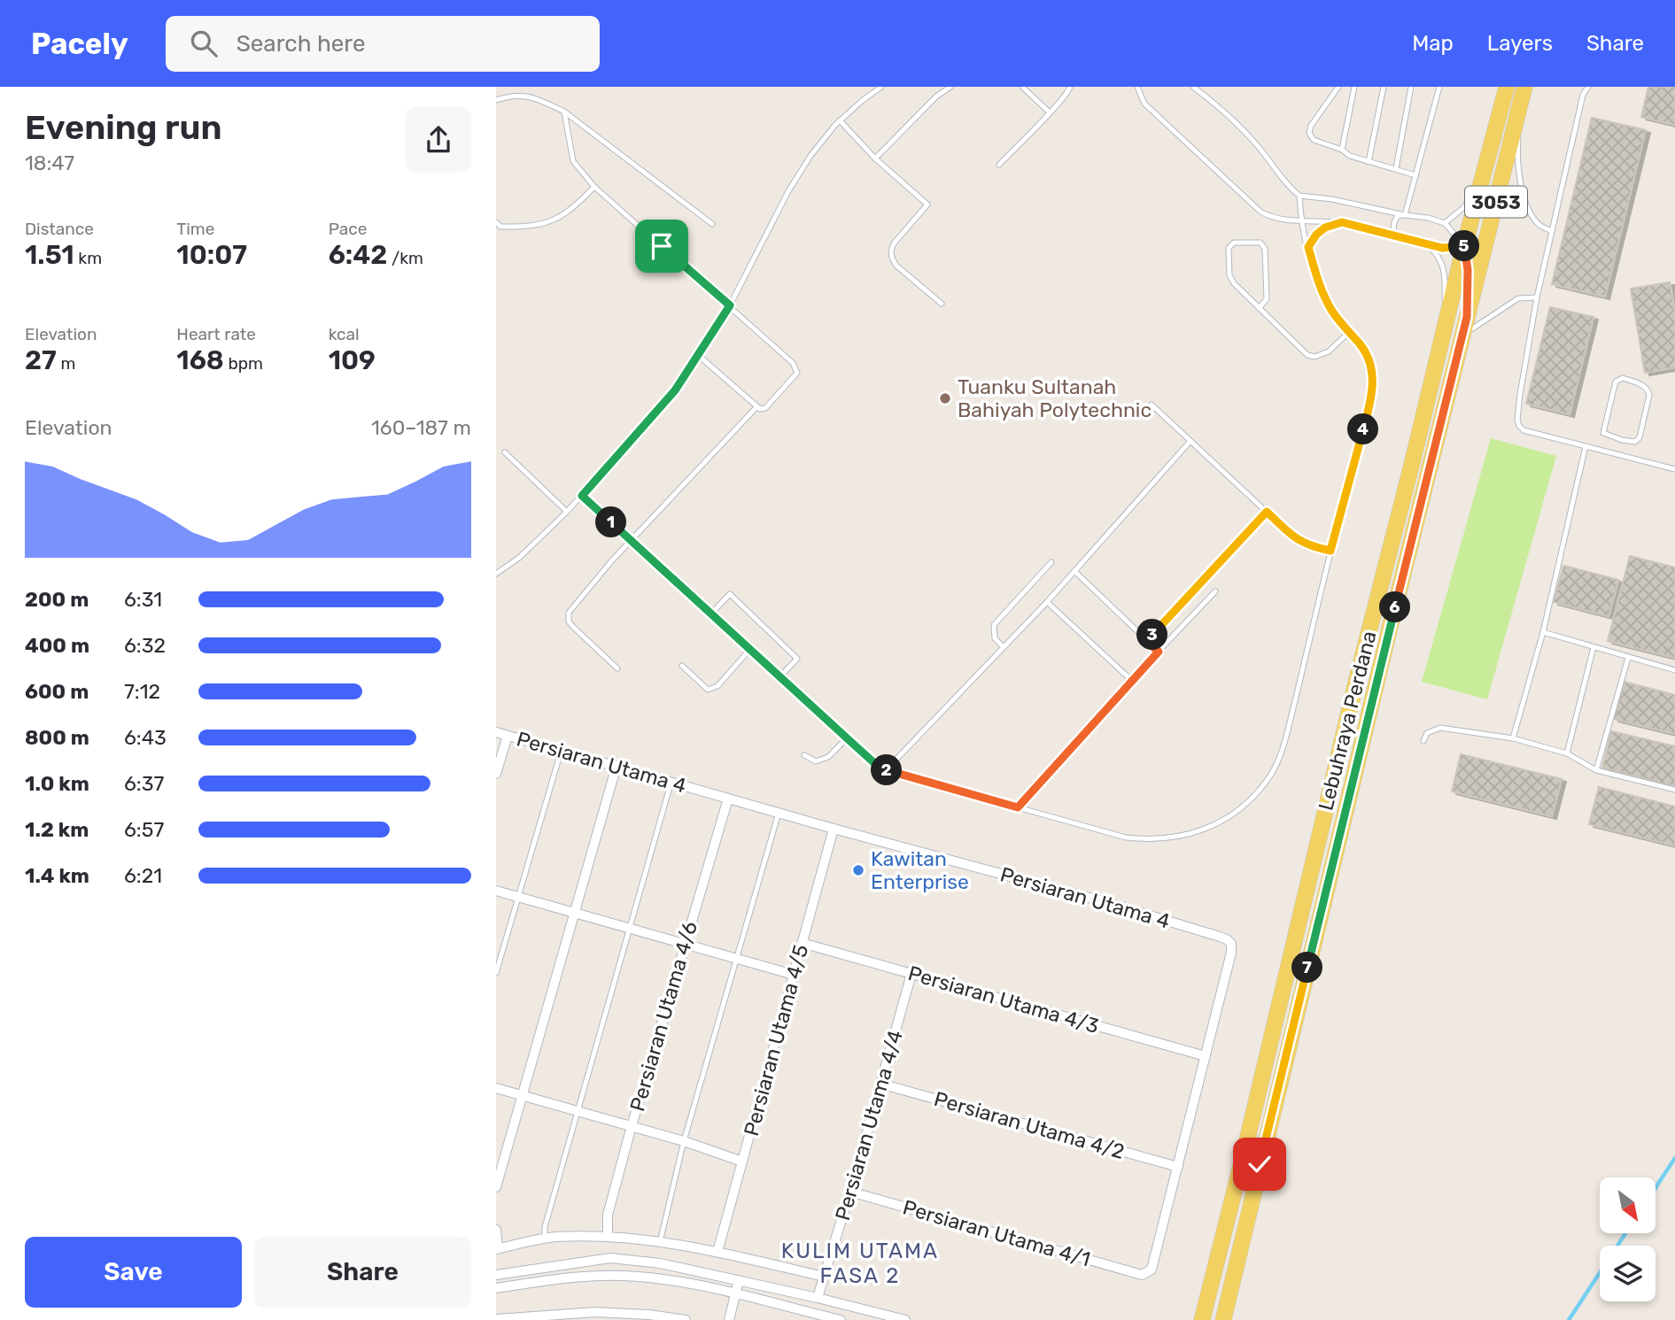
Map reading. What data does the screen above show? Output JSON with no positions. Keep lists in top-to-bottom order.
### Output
{
  "streets": {
    "main road": ["3053", "Lebuhraya Perdana"],
    "street": [
      "Persiaran Utama 4",
      "Persiaran Utama 4/3",
      "Persiaran Utama 4/6",
      "Persiaran Utama 4/5",
      "Persiaran Utama 4/4",
      "Persiaran Utama 4/2",
      "Persiaran Utama 4/1"
    ]
  },
  "crossings": [
    ["Persiaran Utama 4", "Persiaran Utama 4/3"],
    ["Persiaran Utama 4", "Persiaran Utama 4/6"],
    ["Persiaran Utama 4", "Persiaran Utama 4/5"],
    ["Persiaran Utama 4", "Persiaran Utama 4/2"],
    ["Persiaran Utama 4", "Persiaran Utama 4/1"],
    ["Persiaran Utama 4/3", "Persiaran Utama 4/5"],
    ["Persiaran Utama 4/3", "Persiaran Utama 4/4"],
    ["Persiaran Utama 4/4", "Persiaran Utama 4/2"],
    ["Persiaran Utama 4/4", "Persiaran Utama 4/1"]
  ],
  "districts": ["KULIM UTAMA FASA 2"],
  "places": ["Tuanku Sultanah Bahiyah Polytechnic", "Kawitan Enterprise"],
  "north": "bottom right",
  "page": {
    "header": "Pacely",
    "search": "Search here",
    "nav": ["Map", "Layers", "Share"],
    "heading": ["Evening run", "18:47"],
    "stats": [
      ["Distance", "1.51 km"],
      ["Time", "10:07"],
      ["Pace", "6:42 /km"],
      ["Elevation", "27 m"],
      ["Heart rate", "168 bpm"],
      ["kcal", "109"]
    ],
    "pins": [
      "5",
      "4",
      "1",
      "6",
      "3",
      "2",
      "7"
    ],
    "chart": ["Elevation", "160–187 m"],
    "list": [
      {
        "name": "200 m",
        "note": "6:31"
      },
      {
        "name": "400 m",
        "note": "6:32"
      },
      {
        "name": "600 m",
        "note": "7:12"
      },
      {
        "name": "800 m",
        "note": "6:43"
      },
      {
        "name": "1.0 km",
        "note": "6:37"
      },
      {
        "name": "1.2 km",
        "note": "6:57"
      },
      {
        "name": "1.4 km",
        "note": "6:21"
      }
    ],
    "buttons": ["Save", "Share"]
  }
}
